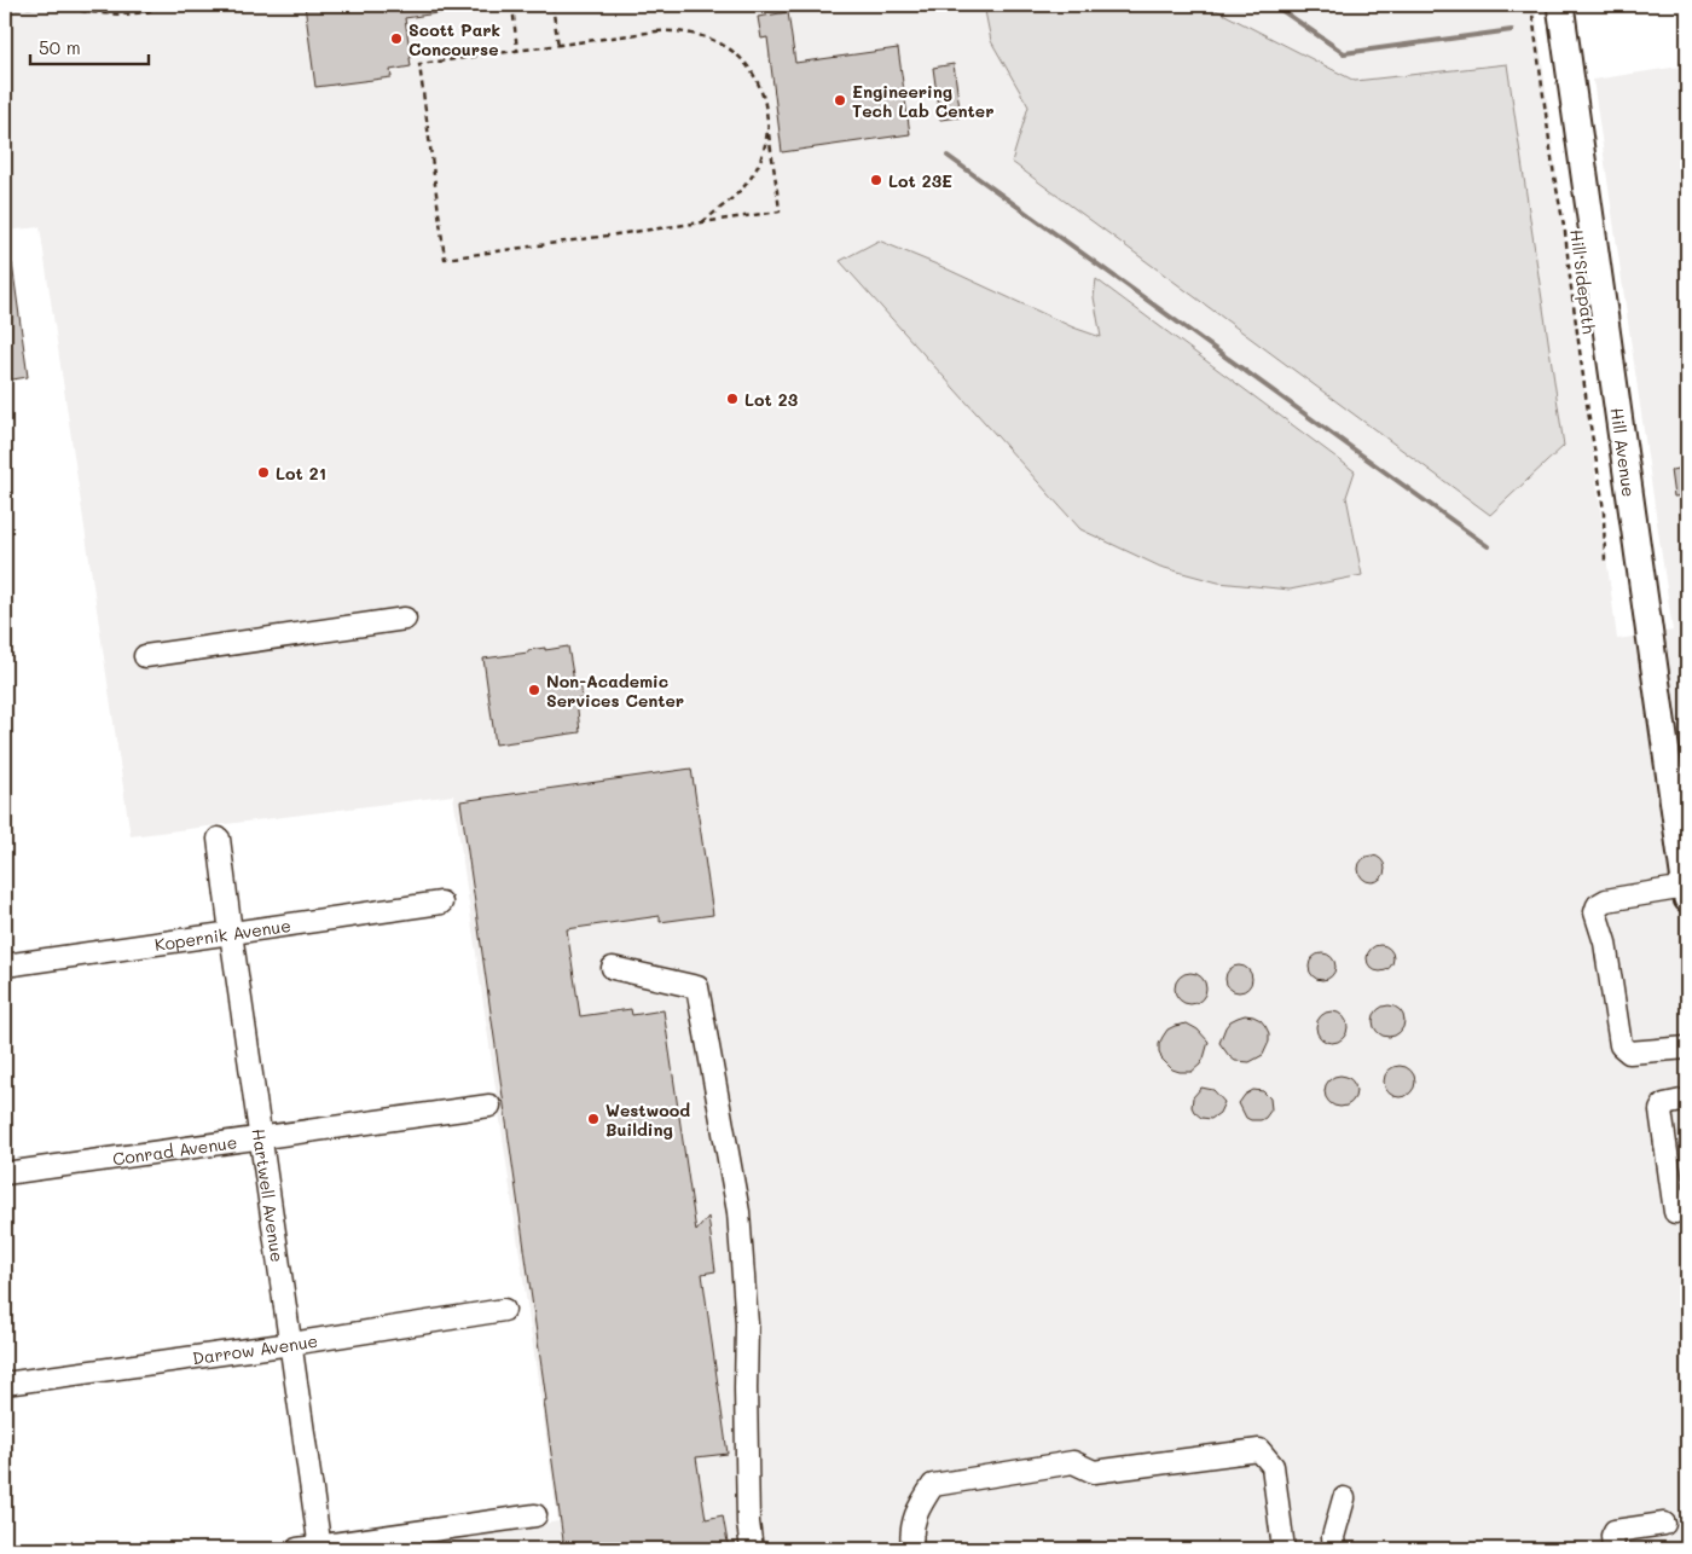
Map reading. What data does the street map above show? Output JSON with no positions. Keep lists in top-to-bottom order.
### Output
{
  "streets": {
    "main road": ["Hill Avenue"],
    "street": [
      "Kopernik Avenue",
      "Conrad Avenue",
      "Hartwell Avenue",
      "Darrow Avenue"
    ],
    "path": ["Hill Sidepath"]
  },
  "crossings": [
    ["Kopernik Avenue", "Hartwell Avenue"],
    ["Conrad Avenue", "Hartwell Avenue"],
    ["Hartwell Avenue", "Darrow Avenue"]
  ],
  "places": [
    "Scott Park Concourse",
    "Engineering Tech Lab Center",
    "Lot 23E",
    "Lot 23",
    "Lot 21",
    "Non-Academic Services Center",
    "Westwood Building"
  ],
  "scale_bar": "50 m"
}
